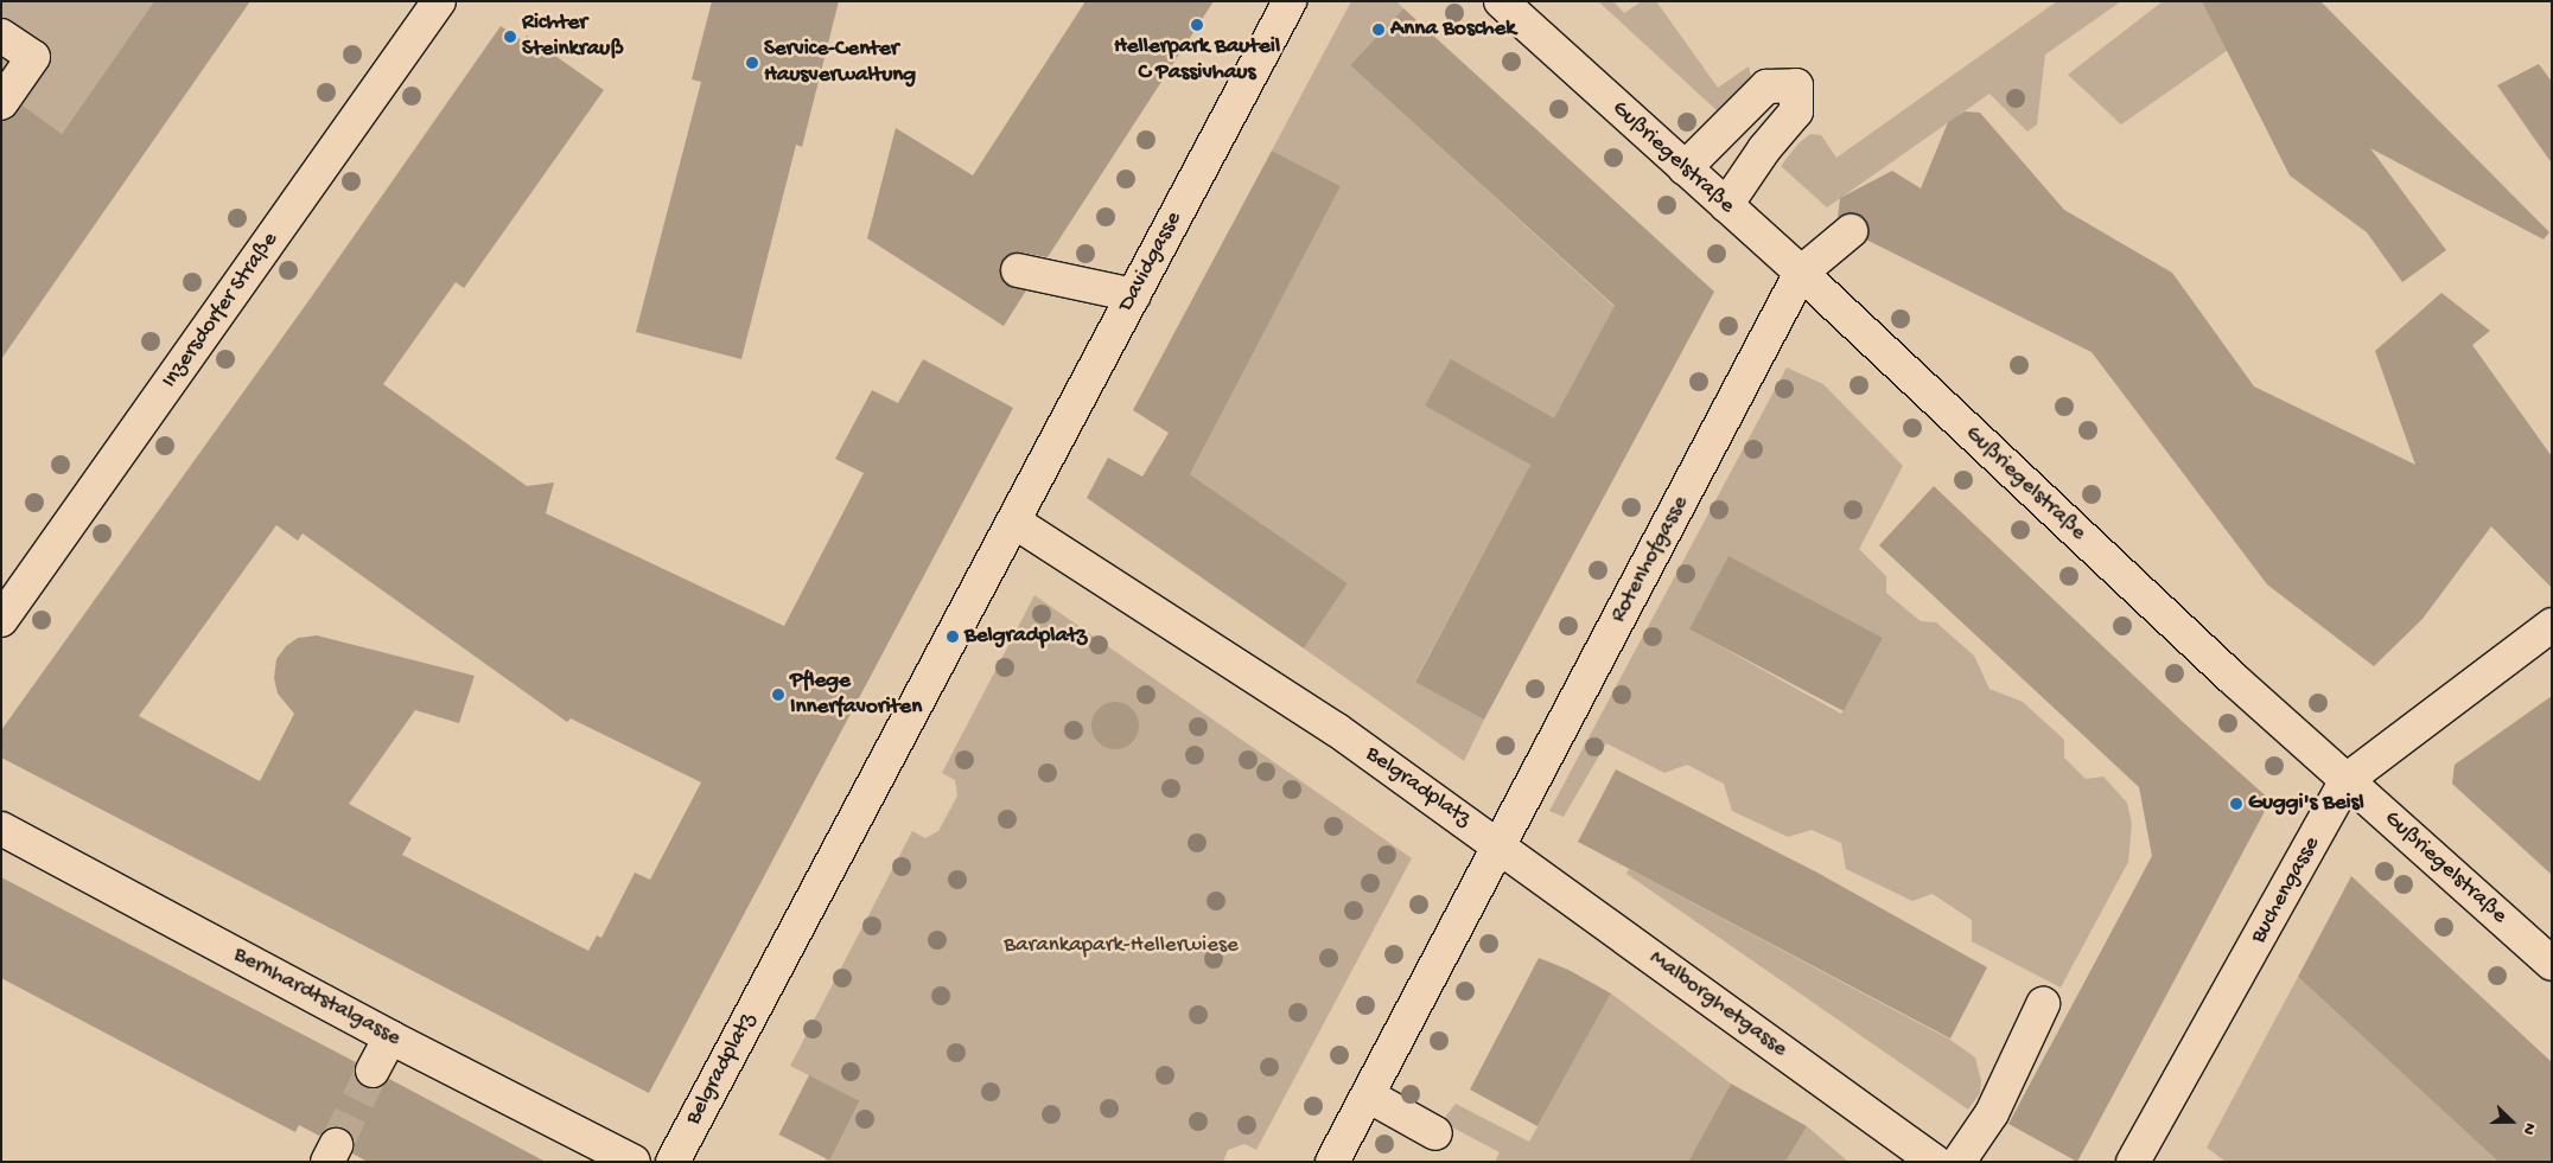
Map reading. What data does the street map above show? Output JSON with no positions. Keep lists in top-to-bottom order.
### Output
{
  "streets": {
    "street": [
      "Gußriegelstraße",
      "Davidgasse",
      "Inzersdorfer Straße",
      "Rotenhofgasse",
      "Belgradplatz",
      "Buchengasse",
      "Bernhardtstalgasse",
      "Malborghetgasse"
    ]
  },
  "crossings": [
    ["Gußriegelstraße", "Rotenhofgasse"],
    ["Gußriegelstraße", "Buchengasse"],
    ["Davidgasse", "Belgradplatz"],
    ["Rotenhofgasse", "Belgradplatz"],
    ["Rotenhofgasse", "Malborghetgasse"],
    ["Belgradplatz", "Malborghetgasse"]
  ],
  "parks": ["Barankapark-Hellerwiese"],
  "places": [
    "Hellerpark Bauteil C Passivhaus",
    "Anna Boschek",
    "Richter Steinkrauß",
    "Service-Center Hausverwaltung",
    "Belgradplatz",
    "Pflege Innerfavoriten",
    "Guggi's Beisl"
  ],
  "north": "right"
}
